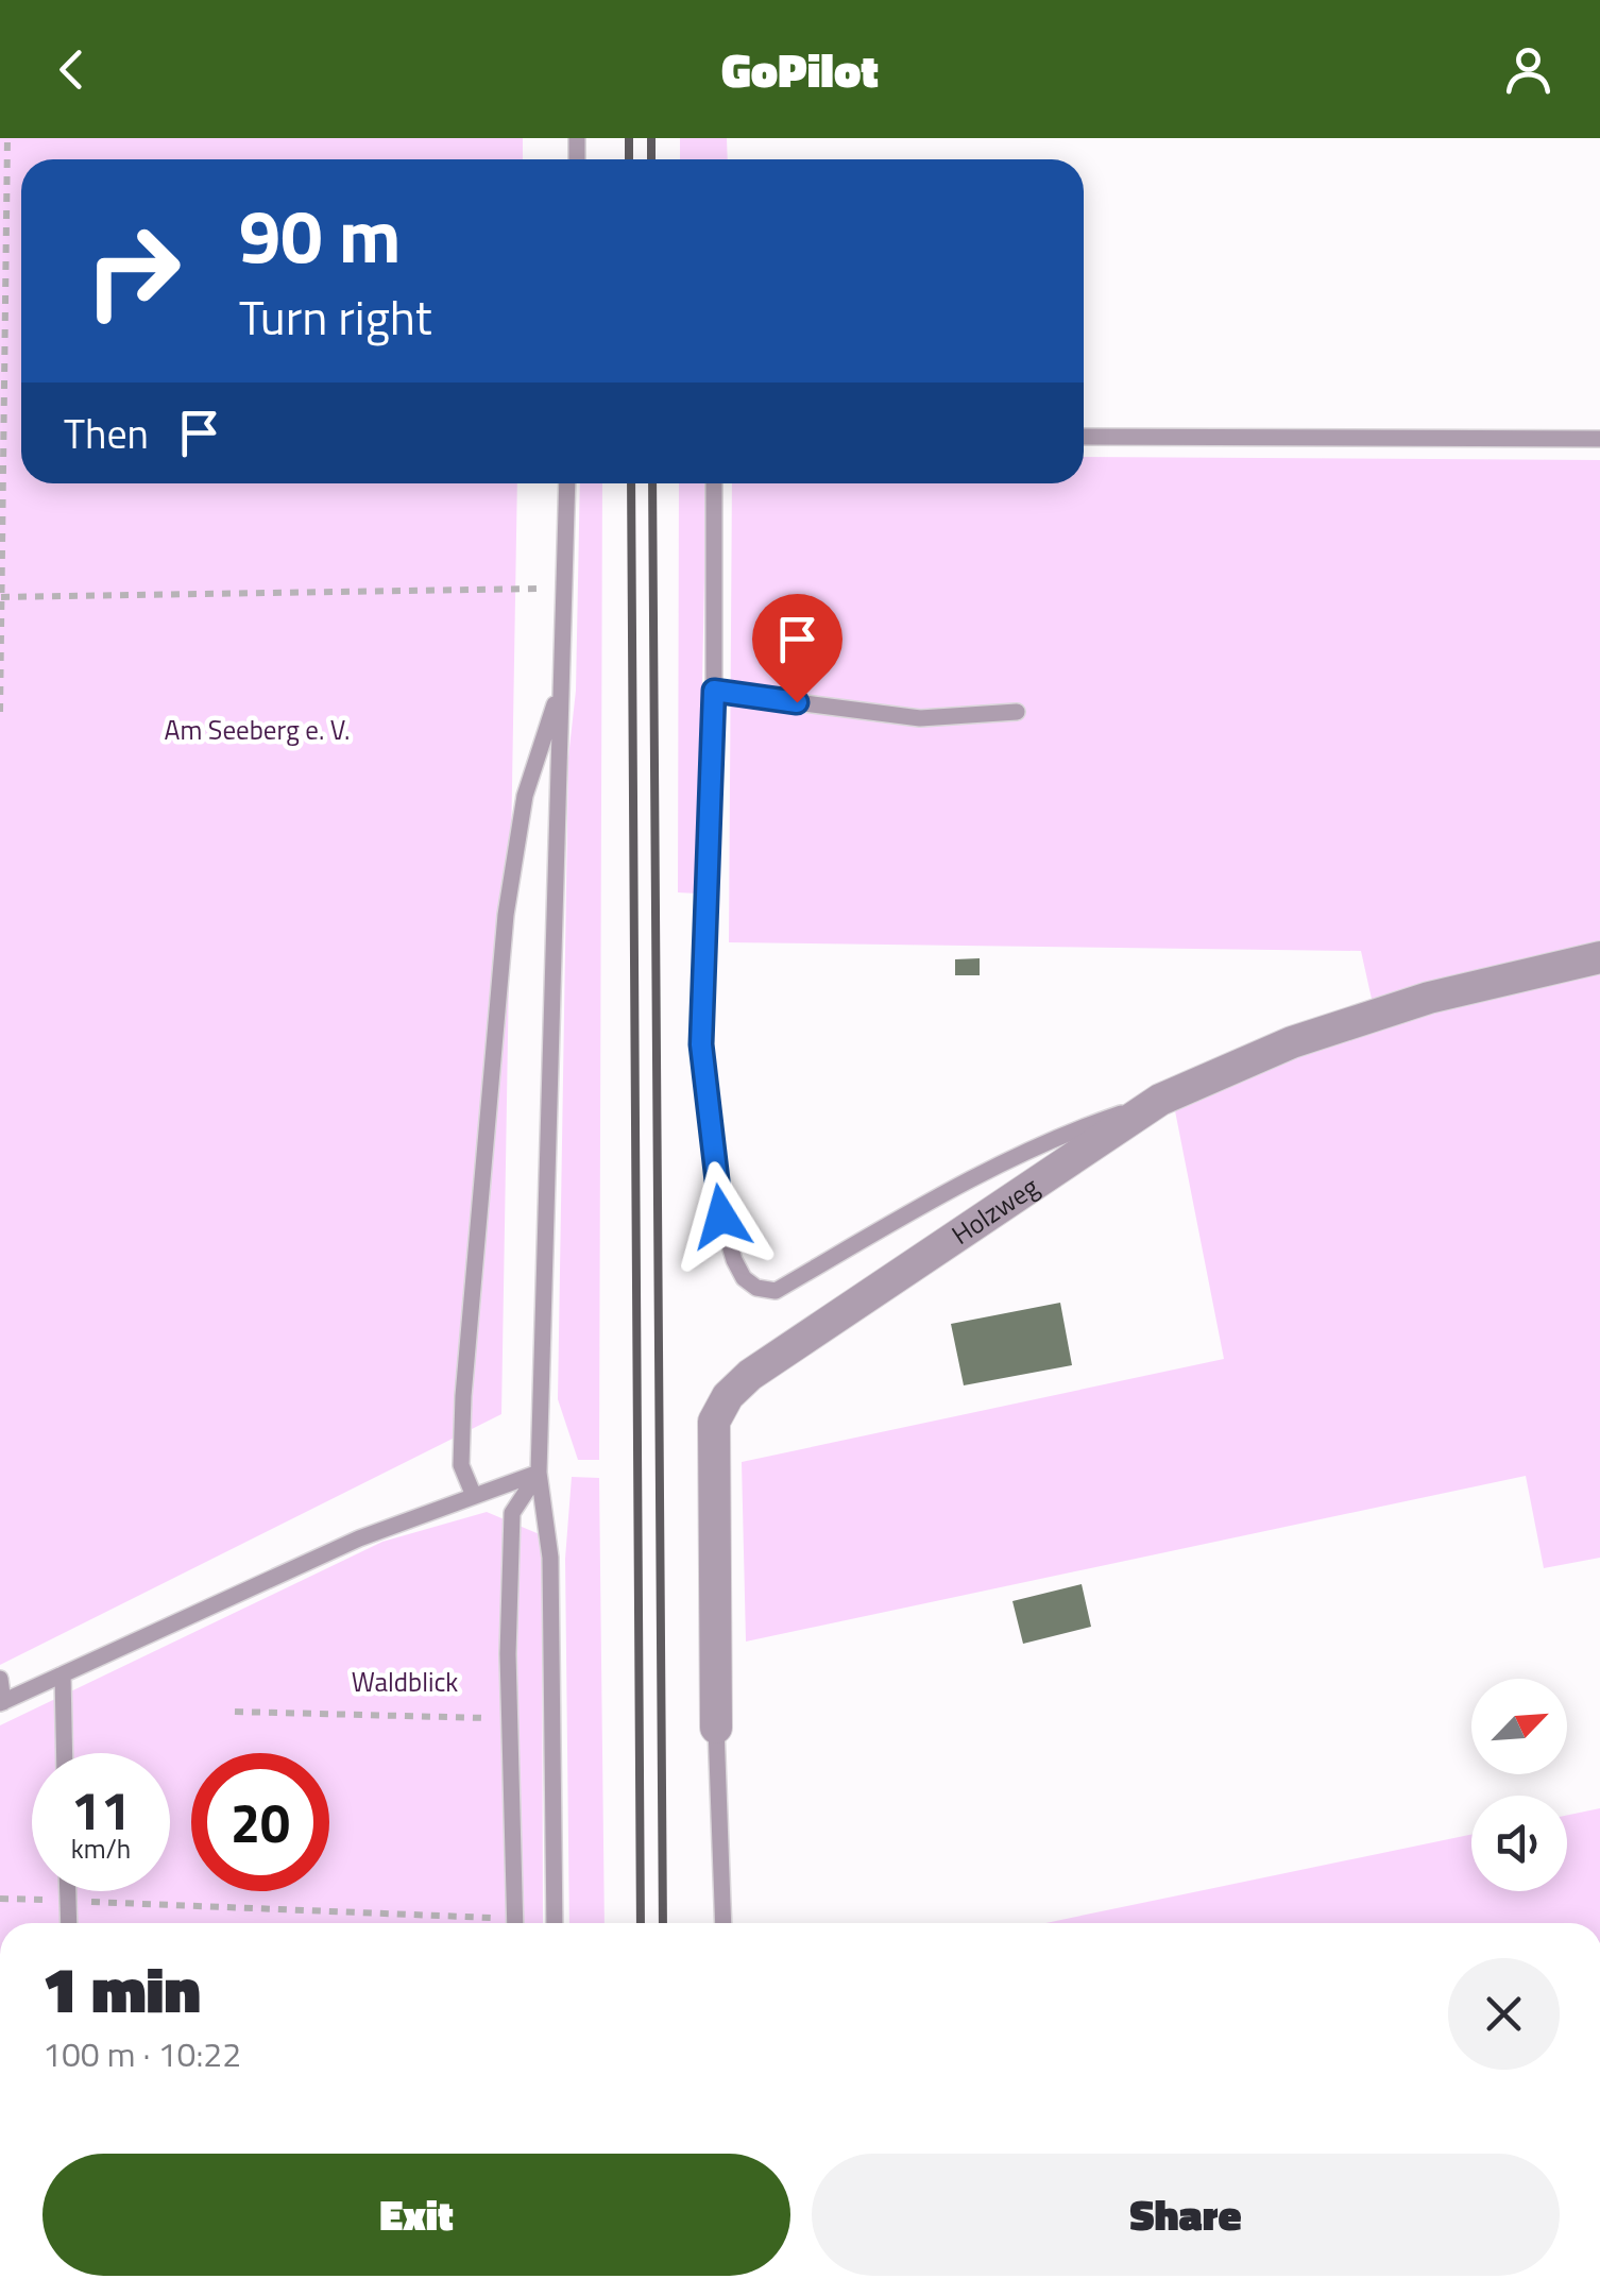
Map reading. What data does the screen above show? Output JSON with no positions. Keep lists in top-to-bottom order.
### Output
{
  "streets": {
    "street": ["Holzweg"]
  },
  "parks": ["Am Seeberg e. V.", "Waldblick"],
  "north": "top right",
  "page": {
    "header": "GoPilot",
    "turn": ["90 m", "Turn right"],
    "then": "Then",
    "speed": "11 km/h",
    "limit": "20",
    "heading": ["1 min", "100 m · 10:22"],
    "buttons": ["Exit", "Share"]
  }
}
